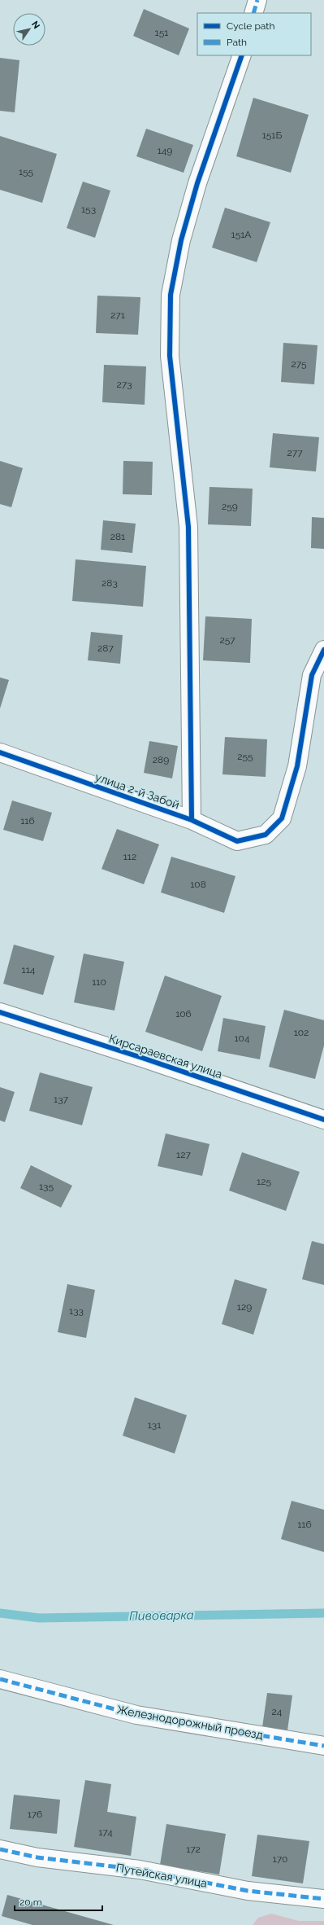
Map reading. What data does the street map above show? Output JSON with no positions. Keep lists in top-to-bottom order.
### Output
{
  "streets": {
    "street": [
      "улица 2-й Забой",
      "Кирсараевская улица",
      "Железнодорожный проезд",
      "Путейская улица"
    ]
  },
  "water": ["Пивоварка"],
  "house_numbers": [
    "151",
    "151Б",
    "149",
    "155",
    "153",
    "151А",
    "271",
    "275",
    "273",
    "277",
    "259",
    "281",
    "283",
    "257",
    "287",
    "255",
    "289",
    "116",
    "112",
    "108",
    "114",
    "110",
    "106",
    "102",
    "104",
    "137",
    "127",
    "125",
    "135",
    "129",
    "133",
    "131",
    "116",
    "24",
    "176",
    "174",
    "172",
    "170"
  ],
  "legend": ["Cycle path", "Path"],
  "scale_bar": "20 m",
  "north": "top right"
}
